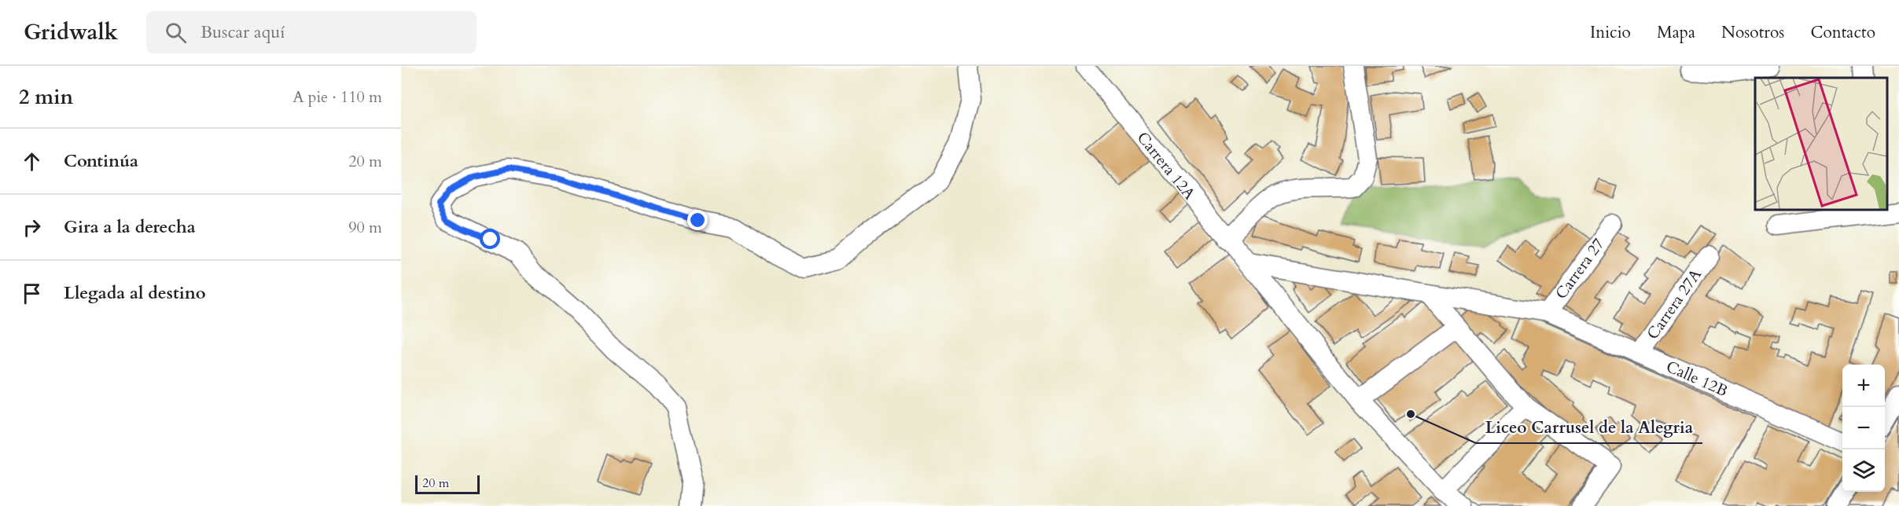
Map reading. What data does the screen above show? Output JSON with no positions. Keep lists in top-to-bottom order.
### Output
{
  "streets": {
    "street": [
      "Carrera 12A",
      "Carrera 27",
      "Carrera 27A",
      "Calle 12B"
    ]
  },
  "crossings": [
    ["Carrera 12A", "Calle 12B"],
    ["Carrera 27", "Calle 12B"],
    ["Carrera 27A", "Calle 12B"]
  ],
  "places": ["Liceo Carrusel de la Alegria"],
  "scale_bar": "20 m",
  "page": {
    "header": "Gridwalk",
    "search": "Buscar aquí",
    "nav": [
      "Inicio",
      "Mapa",
      "Nosotros",
      "Contacto"
    ],
    "heading": ["2 min", "A pie · 110 m"],
    "list": [
      ["Continúa", "20 m"],
      ["Gira a la derecha", "90 m"],
      "Llegada al destino"
    ],
    "map_buttons": ["+", "−"],
    "scale": "20 m"
  }
}
